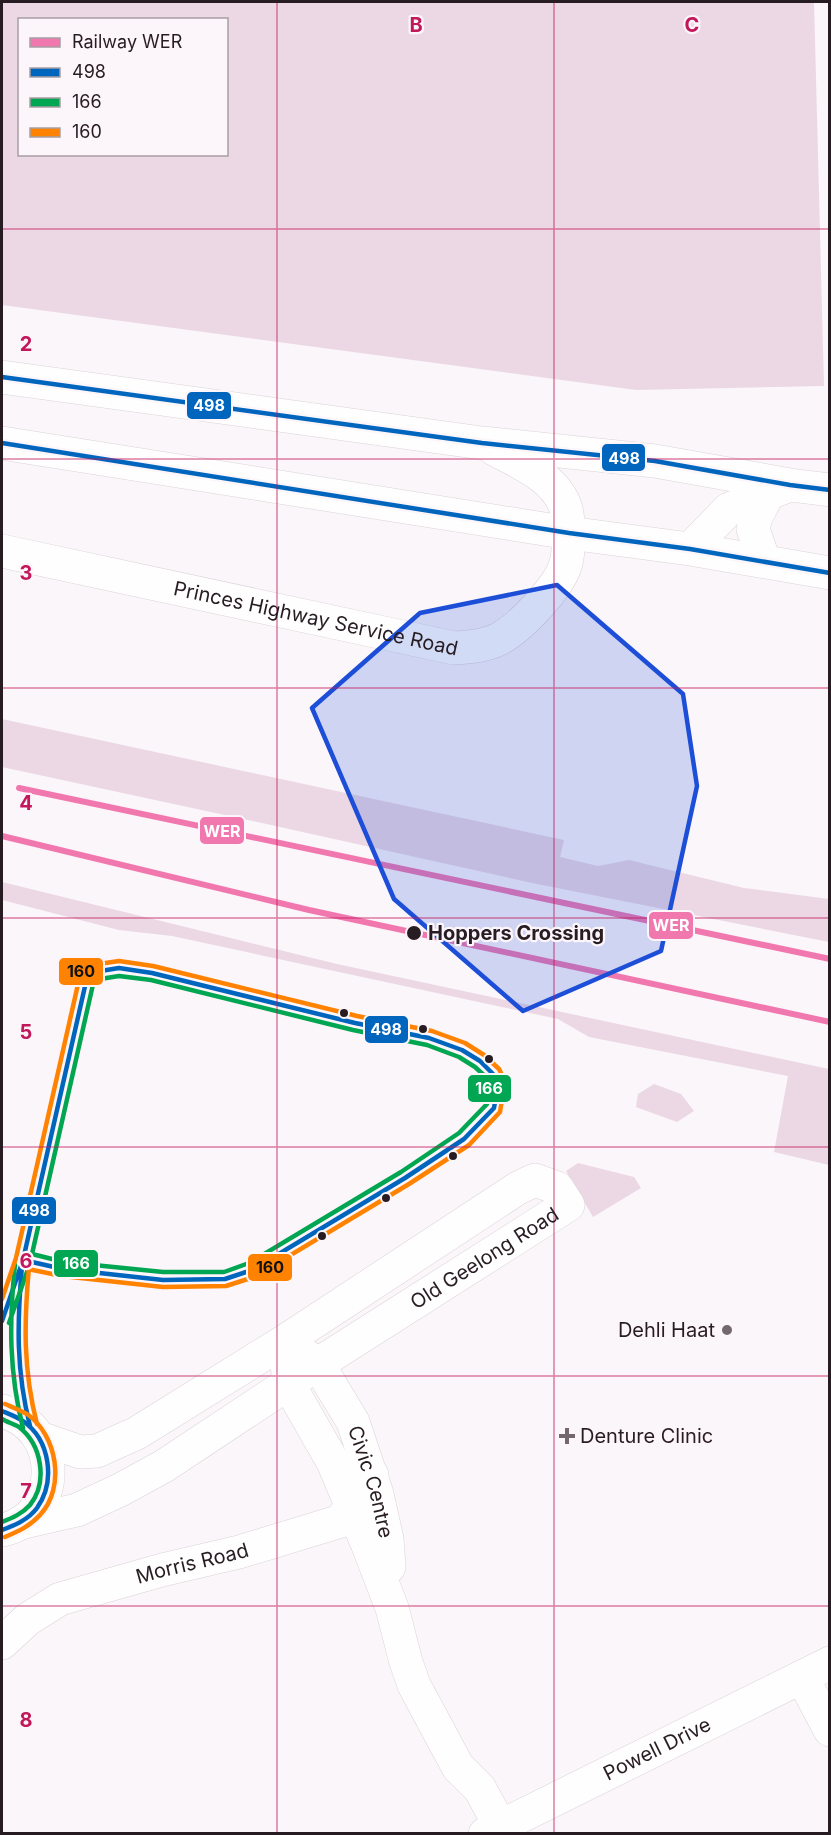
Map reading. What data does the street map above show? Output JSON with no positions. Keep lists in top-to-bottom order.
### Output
{
  "streets": {
    "main road": [
      "Princes Highway Service Road",
      "Old Geelong Road",
      "Civic Centre",
      "Morris Road",
      "Powell Drive"
    ]
  },
  "crossings": [
    ["Old Geelong Road", "Civic Centre"],
    ["Civic Centre", "Morris Road"],
    ["Civic Centre", "Powell Drive"]
  ],
  "places": {
    "other": ["Hoppers Crossing", "Dehli Haat"],
    "health": ["Denture Clinic"]
  },
  "lines": [
    "transit line 498",
    "rail line WER",
    "transit line 160",
    "transit line 166"
  ],
  "legend": [
    "Railway WER",
    "498",
    "166",
    "160"
  ],
  "grid": {
    "columns": ["B", "C"],
    "rows": [
      "2",
      "3",
      "4",
      "5",
      "6",
      "7",
      "8"
    ]
  }
}
